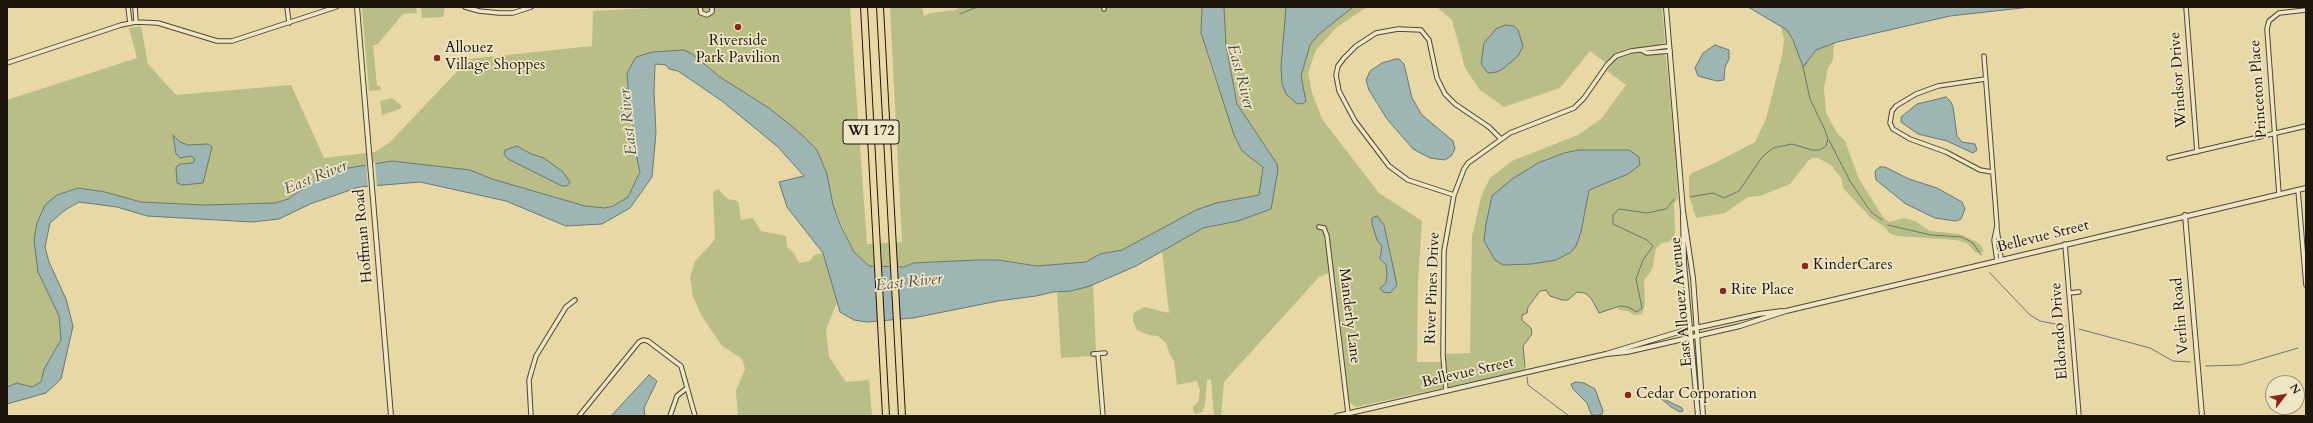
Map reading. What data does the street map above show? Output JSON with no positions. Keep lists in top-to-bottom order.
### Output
{
  "streets": {
    "highway": ["WI 172"],
    "street": [
      "Windsor Drive",
      "Princeton Place",
      "Hoffman Road",
      "Bellevue Street",
      "River Pines Drive",
      "East Allouez Avenue",
      "Manderly Lane",
      "Verlin Road",
      "Eldorado Drive"
    ]
  },
  "crossings": [
    ["Princeton Place", "Bellevue Street"],
    ["Bellevue Street", "River Pines Drive"],
    ["Bellevue Street", "East Allouez Avenue"],
    ["Bellevue Street", "Manderly Lane"],
    ["Bellevue Street", "Verlin Road"],
    ["Bellevue Street", "Eldorado Drive"],
    ["River Pines Drive", "East Allouez Avenue"]
  ],
  "water": ["East River"],
  "places": [
    "Riverside Park Pavilion",
    "Allouez Village Shoppes",
    "KinderCares",
    "Rite Place",
    "Cedar Corporation"
  ],
  "north": "top right"
}
